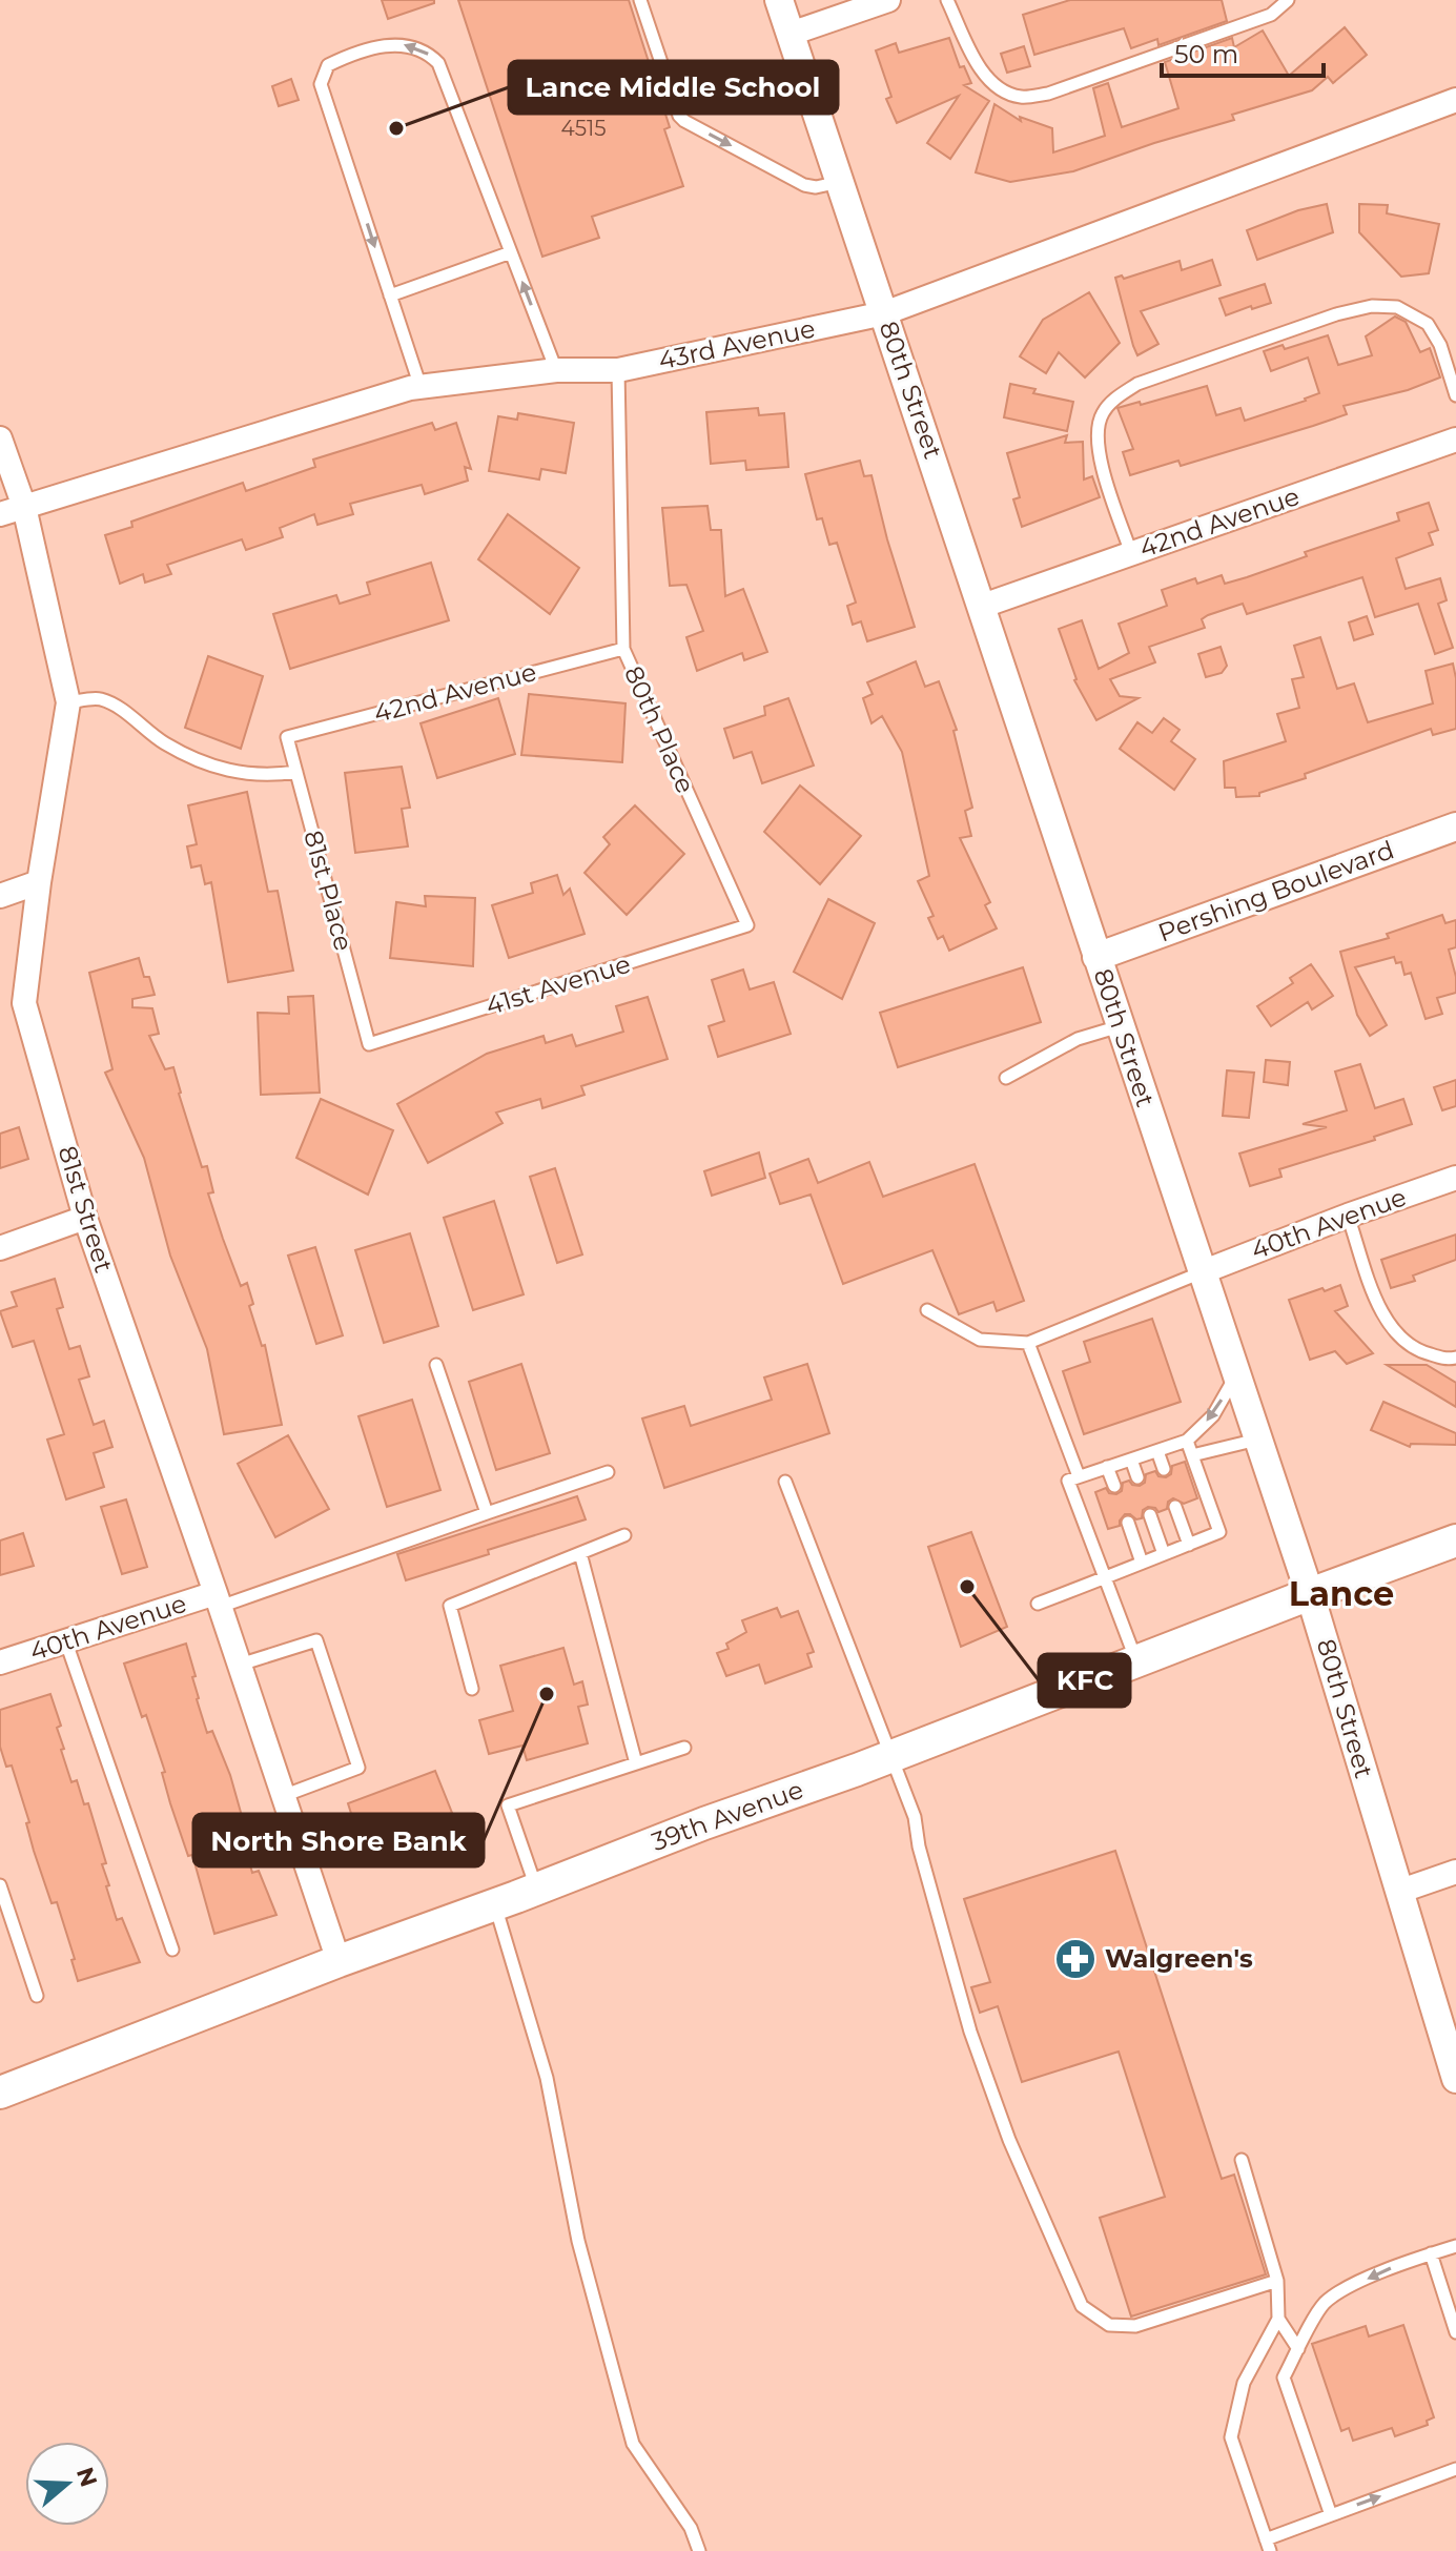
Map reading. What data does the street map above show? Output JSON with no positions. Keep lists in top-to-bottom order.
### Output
{
  "streets": {
    "main road": ["39th Avenue"],
    "street": [
      "43rd Avenue",
      "80th Street",
      "42nd Avenue",
      "Pershing Boulevard",
      "81st Street",
      "40th Avenue"
    ],
    "lane": ["80th Place", "81st Place", "41st Avenue"]
  },
  "crossings": [
    ["43rd Avenue", "80th Street"],
    ["43rd Avenue", "80th Place"],
    ["43rd Avenue", "81st Street"],
    ["80th Street", "42nd Avenue"],
    ["80th Street", "Pershing Boulevard"],
    ["80th Street", "40th Avenue"],
    ["80th Street", "39th Avenue"],
    ["42nd Avenue", "80th Place"],
    ["42nd Avenue", "81st Place"],
    ["80th Place", "41st Avenue"],
    ["81st Place", "41st Avenue"],
    ["81st Street", "40th Avenue"],
    ["81st Street", "39th Avenue"]
  ],
  "districts": ["Lance"],
  "places": {
    "other": ["Lance Middle School", "KFC", "North Shore Bank"],
    "pharmacy": ["Walgreen's"]
  },
  "house_numbers": ["4515"],
  "scale_bar": "50 m",
  "north": "right"
}
